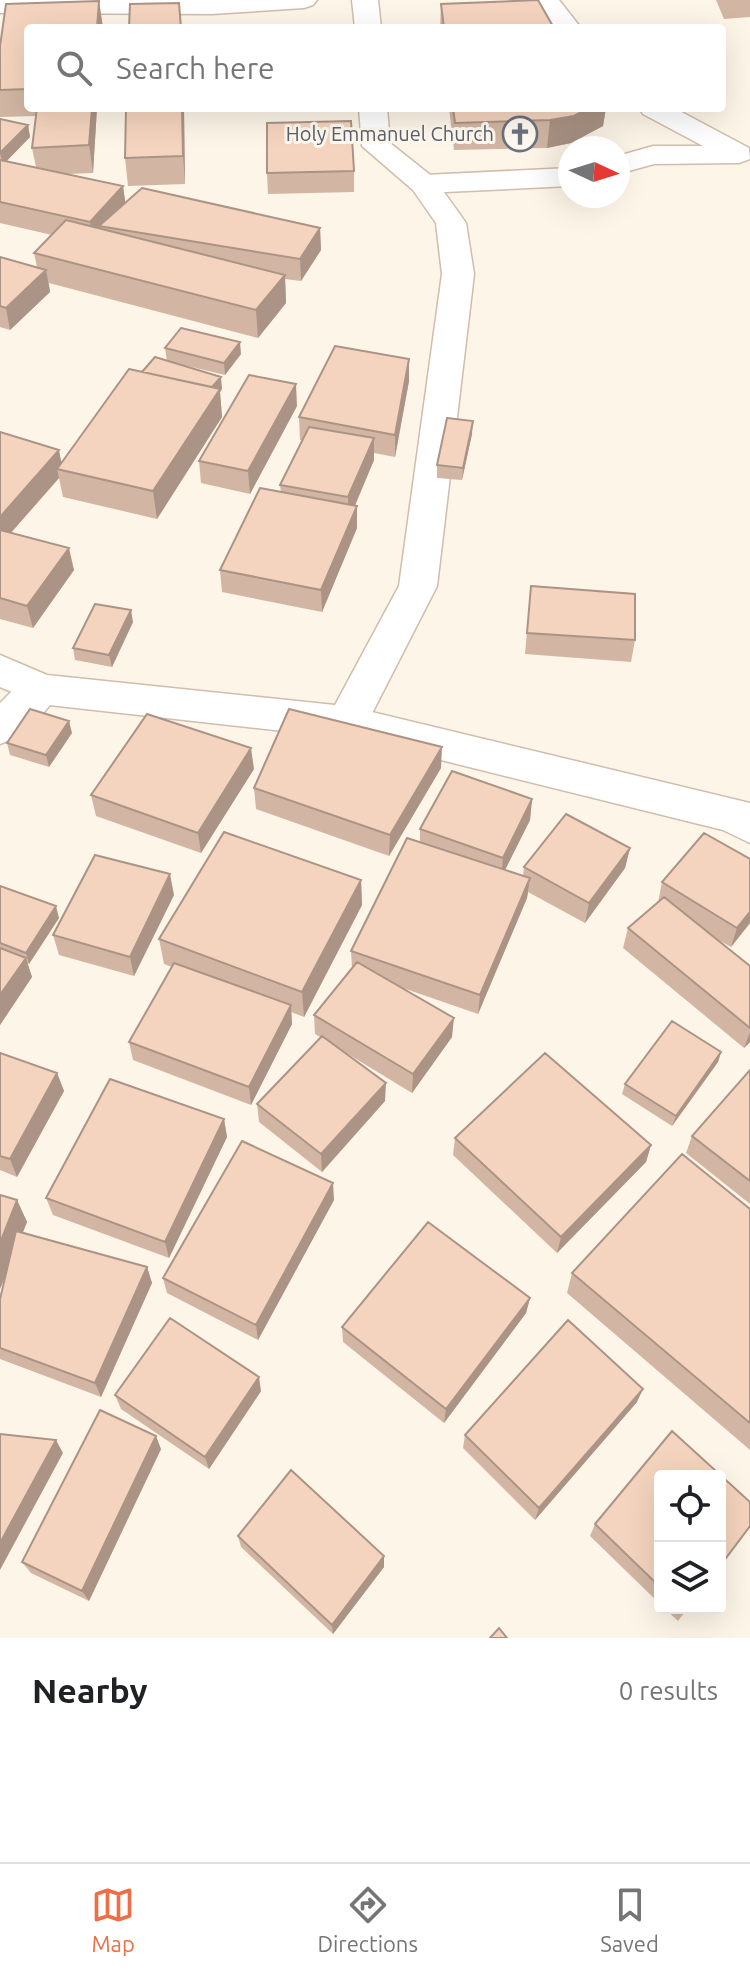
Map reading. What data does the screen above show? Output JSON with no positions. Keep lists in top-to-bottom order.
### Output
{
  "places": {
    "church": ["Holy Emmanuel Church"]
  },
  "north": "right",
  "page": {
    "search": "Search here",
    "heading": ["Nearby", "0 results"],
    "nav": ["Map", "Directions", "Saved"]
  }
}
